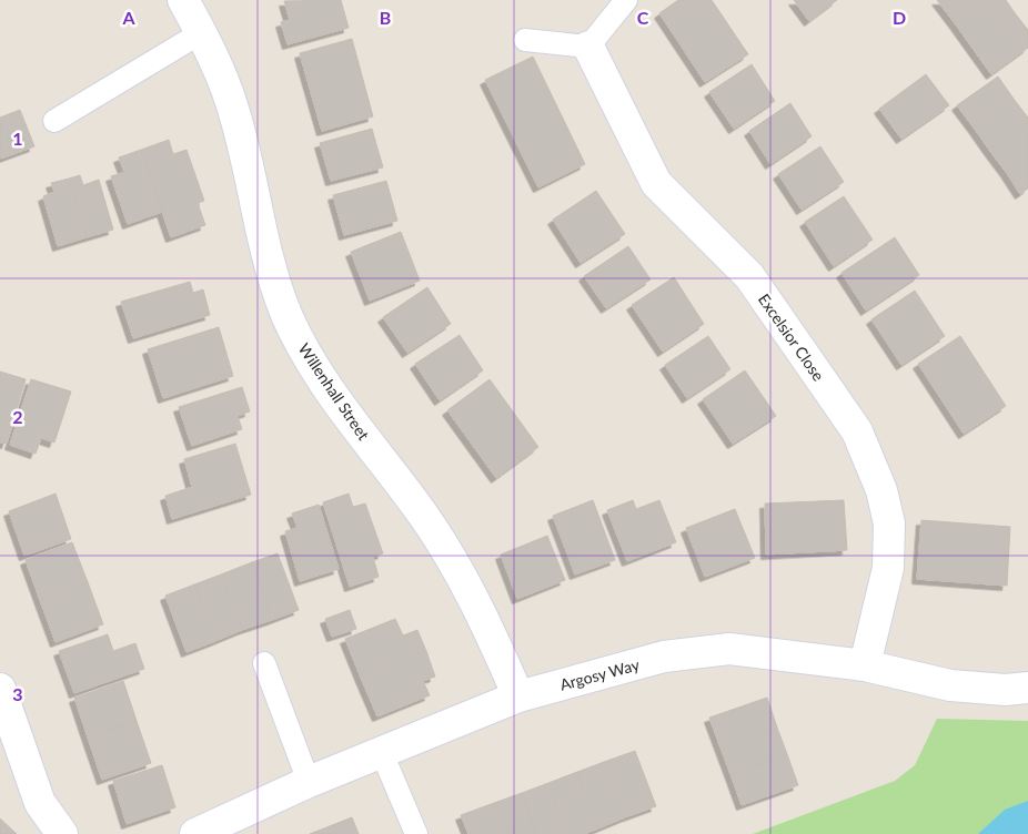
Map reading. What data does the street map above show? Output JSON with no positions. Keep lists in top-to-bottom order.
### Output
{
  "streets": {
    "street": ["Excelsior Close", "Willenhall Street", "Argosy Way"]
  },
  "crossings": [
    ["Excelsior Close", "Argosy Way"],
    ["Willenhall Street", "Argosy Way"]
  ],
  "grid": {
    "columns": [
      "A",
      "B",
      "C",
      "D"
    ],
    "rows": ["1", "2", "3"]
  }
}
